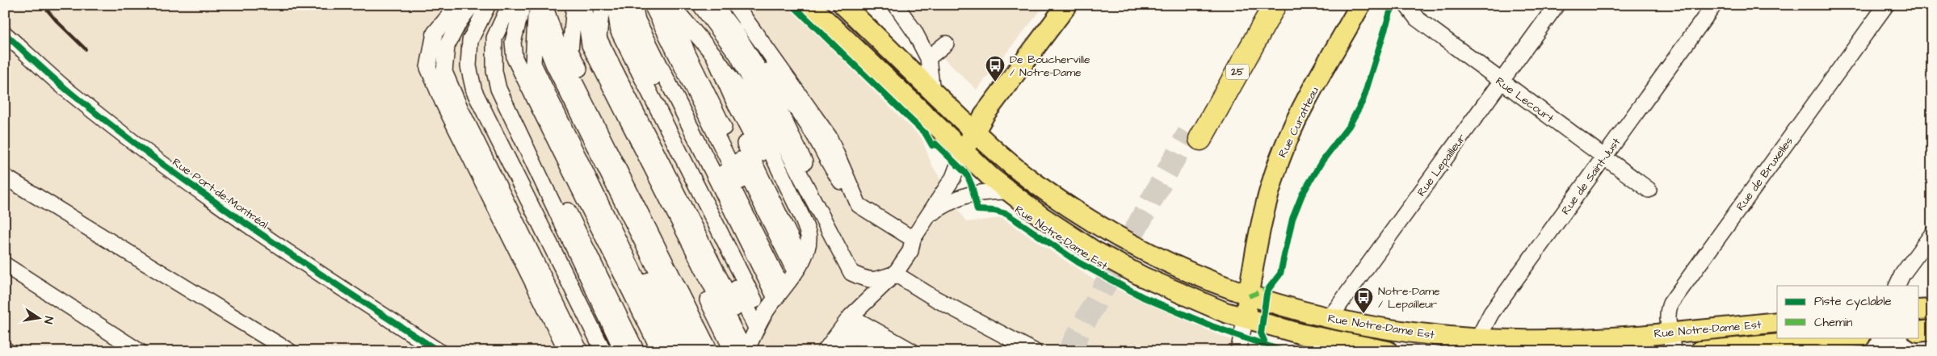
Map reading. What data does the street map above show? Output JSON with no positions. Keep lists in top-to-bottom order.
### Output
{
  "streets": {
    "highway": ["25"],
    "main road": ["Rue Curatteau", "Rue Notre-Dame Est"],
    "street": [
      "Rue Lecourt",
      "Rue Lepailleur",
      "Rue de Bruxelles",
      "Rue de Saint-Just",
      "Rue Port-de-Montréal"
    ]
  },
  "crossings": [
    ["Rue Lecourt", "Rue Lepailleur"],
    ["Rue Lecourt", "Rue de Saint-Just"],
    ["Rue Curatteau", "Rue Notre-Dame Est"],
    ["Rue Lepailleur", "Rue Notre-Dame Est"],
    ["Rue de Bruxelles", "Rue Notre-Dame Est"],
    ["Rue de Saint-Just", "Rue Notre-Dame Est"]
  ],
  "places": {
    "bus stop": ["De Boucherville / Notre-Dame", "Notre-Dame / Lepailleur"]
  },
  "legend": ["Piste cyclable", "Chemin"],
  "north": "right"
}
